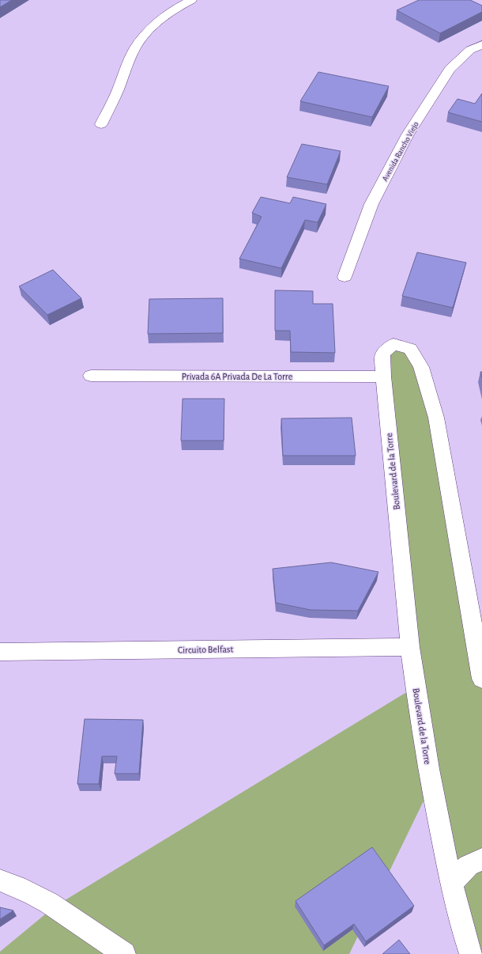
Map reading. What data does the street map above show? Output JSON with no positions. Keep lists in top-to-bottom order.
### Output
{
  "streets": {
    "street": [
      "Avenida Rancho Viejo",
      "Privada 6A Privada De La Torre",
      "Boulevard de la Torre",
      "Circuito Belfast"
    ]
  },
  "crossings": [
    ["Privada 6A Privada De La Torre", "Boulevard de la Torre"],
    ["Boulevard de la Torre", "Circuito Belfast"]
  ]
}
